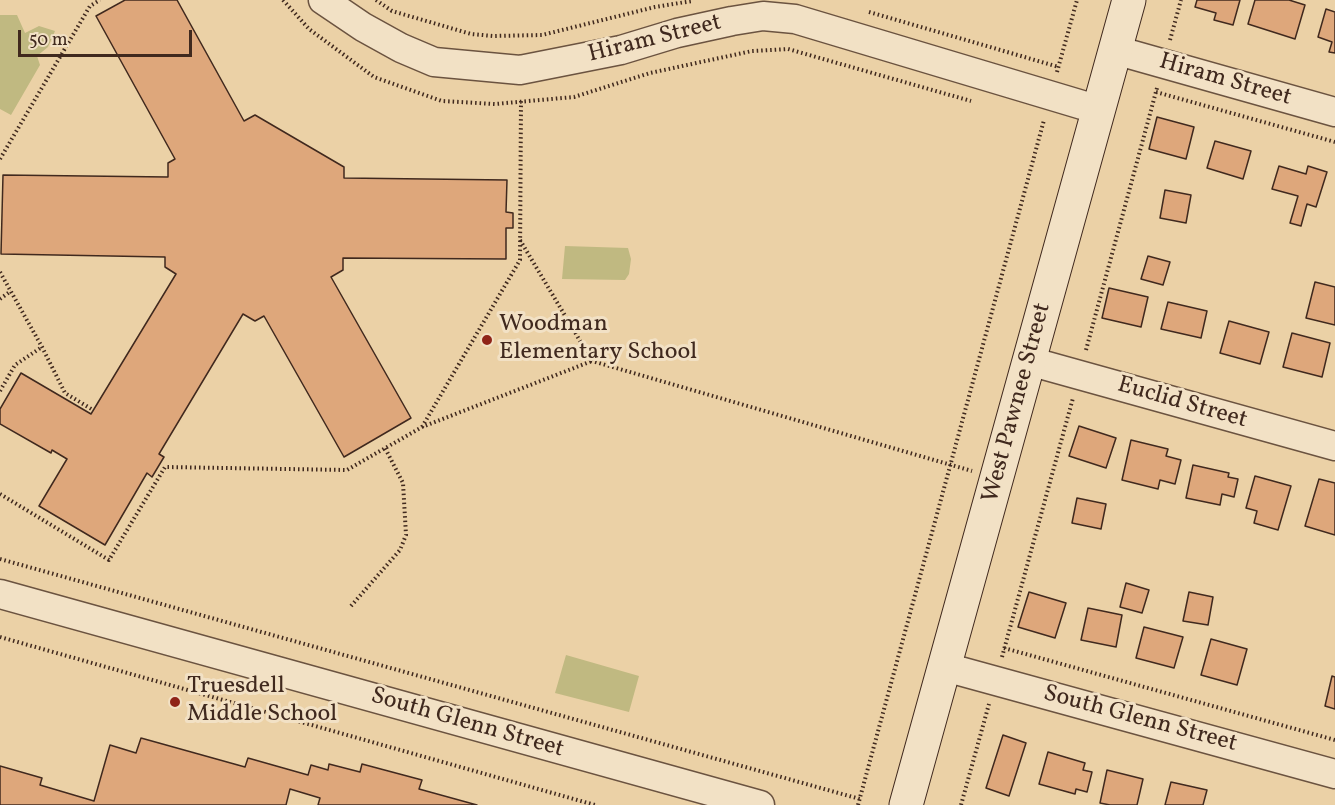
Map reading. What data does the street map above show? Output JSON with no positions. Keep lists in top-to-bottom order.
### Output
{
  "streets": {
    "main road": ["West Pawnee Street"],
    "street": ["Hiram Street", "Euclid Street", "South Glenn Street"]
  },
  "crossings": [
    ["Hiram Street", "West Pawnee Street"],
    ["West Pawnee Street", "Euclid Street"],
    ["West Pawnee Street", "South Glenn Street"]
  ],
  "places": ["Woodman Elementary School", "Truesdell Middle School"],
  "scale_bar": "50 m"
}
